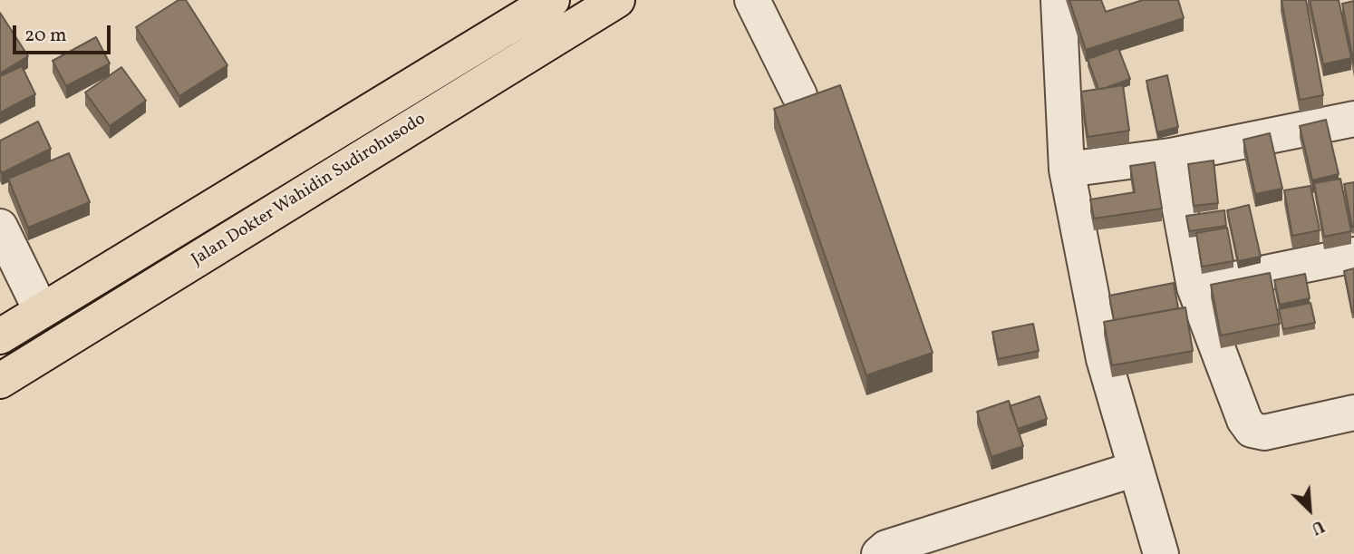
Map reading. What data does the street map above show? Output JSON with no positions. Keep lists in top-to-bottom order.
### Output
{
  "streets": {
    "highway": ["Jalan Dokter Wahidin Sudirohusodo"]
  },
  "scale_bar": "20 m",
  "north": "bottom right"
}
